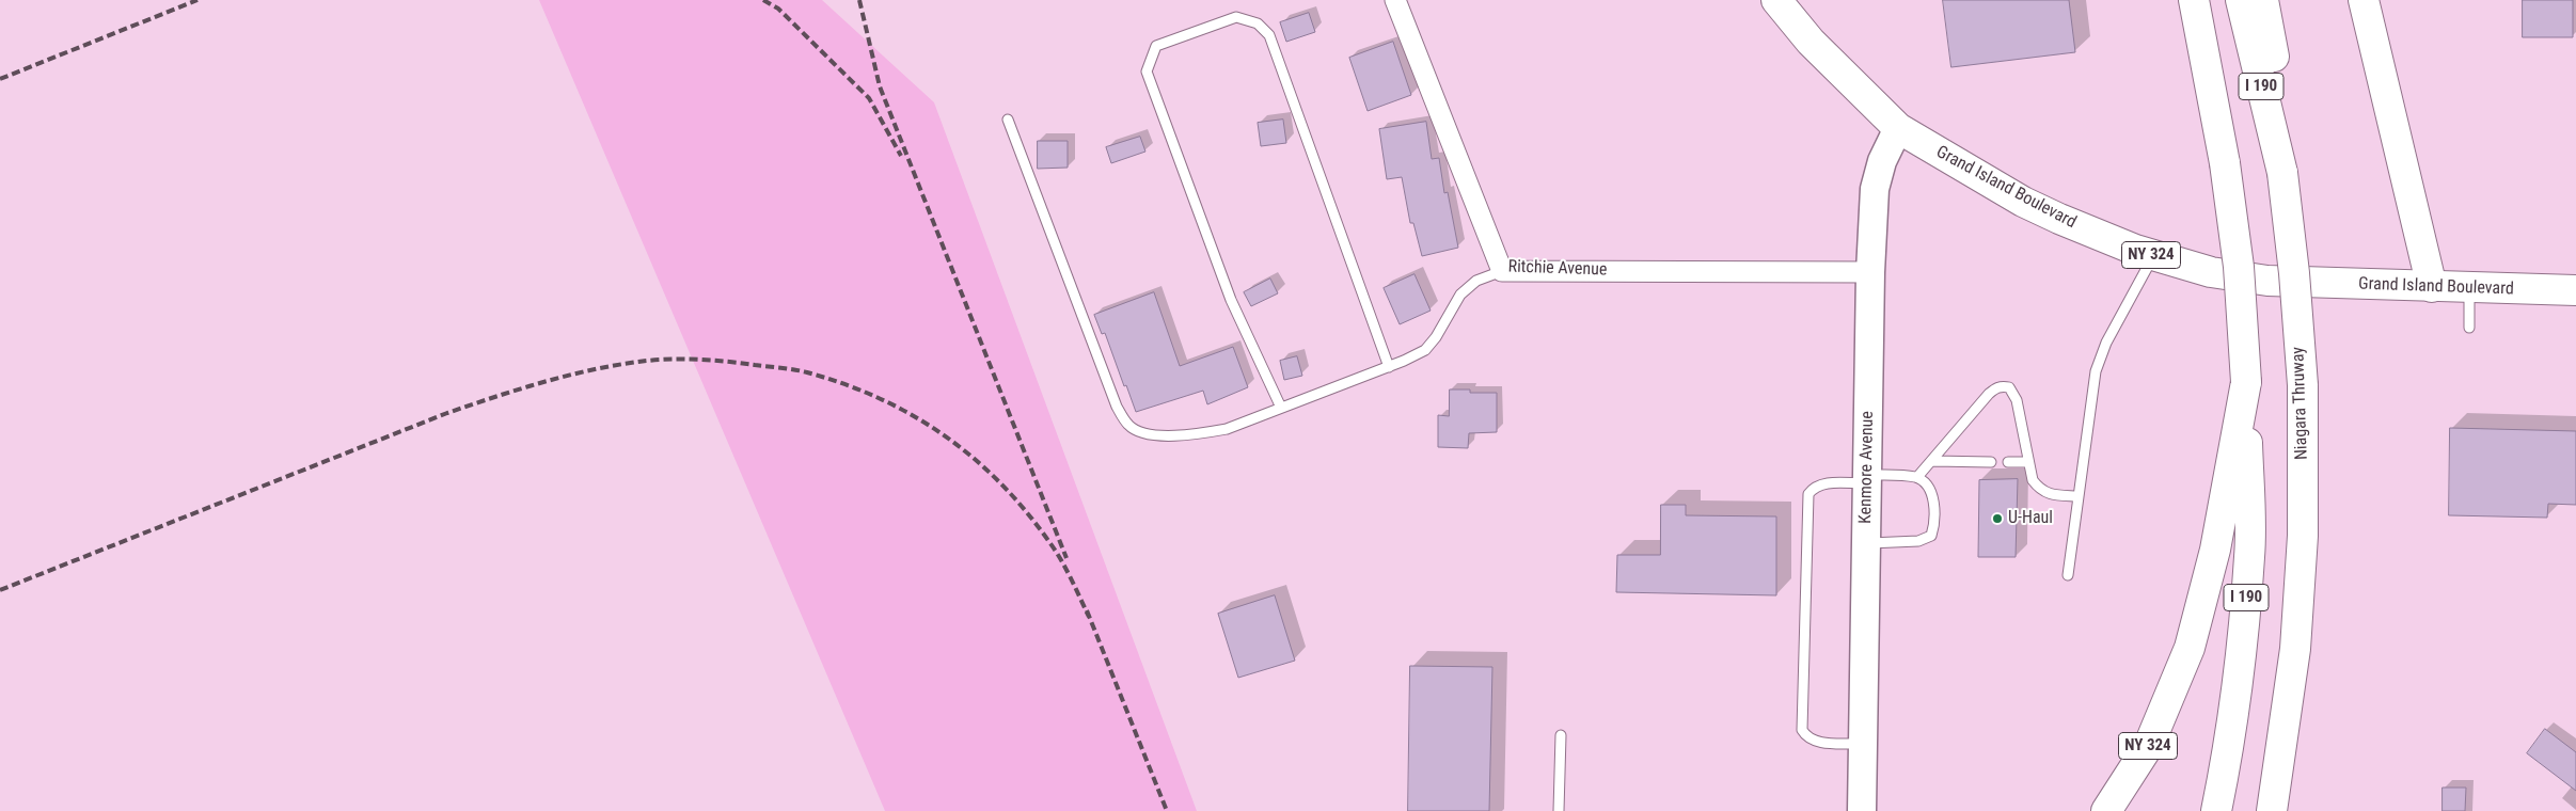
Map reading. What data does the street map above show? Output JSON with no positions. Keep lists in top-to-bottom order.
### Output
{
  "streets": {
    "main road": [
      "I 190",
      "Grand Island Boulevard",
      "NY 324",
      "Niagara Thruway",
      "Kenmore Avenue"
    ],
    "street": ["Ritchie Avenue"]
  },
  "crossings": [
    ["I 190", "NY 324"],
    ["Grand Island Boulevard", "Kenmore Avenue"],
    ["Ritchie Avenue", "Kenmore Avenue"]
  ],
  "places": ["U-Haul"]
}
